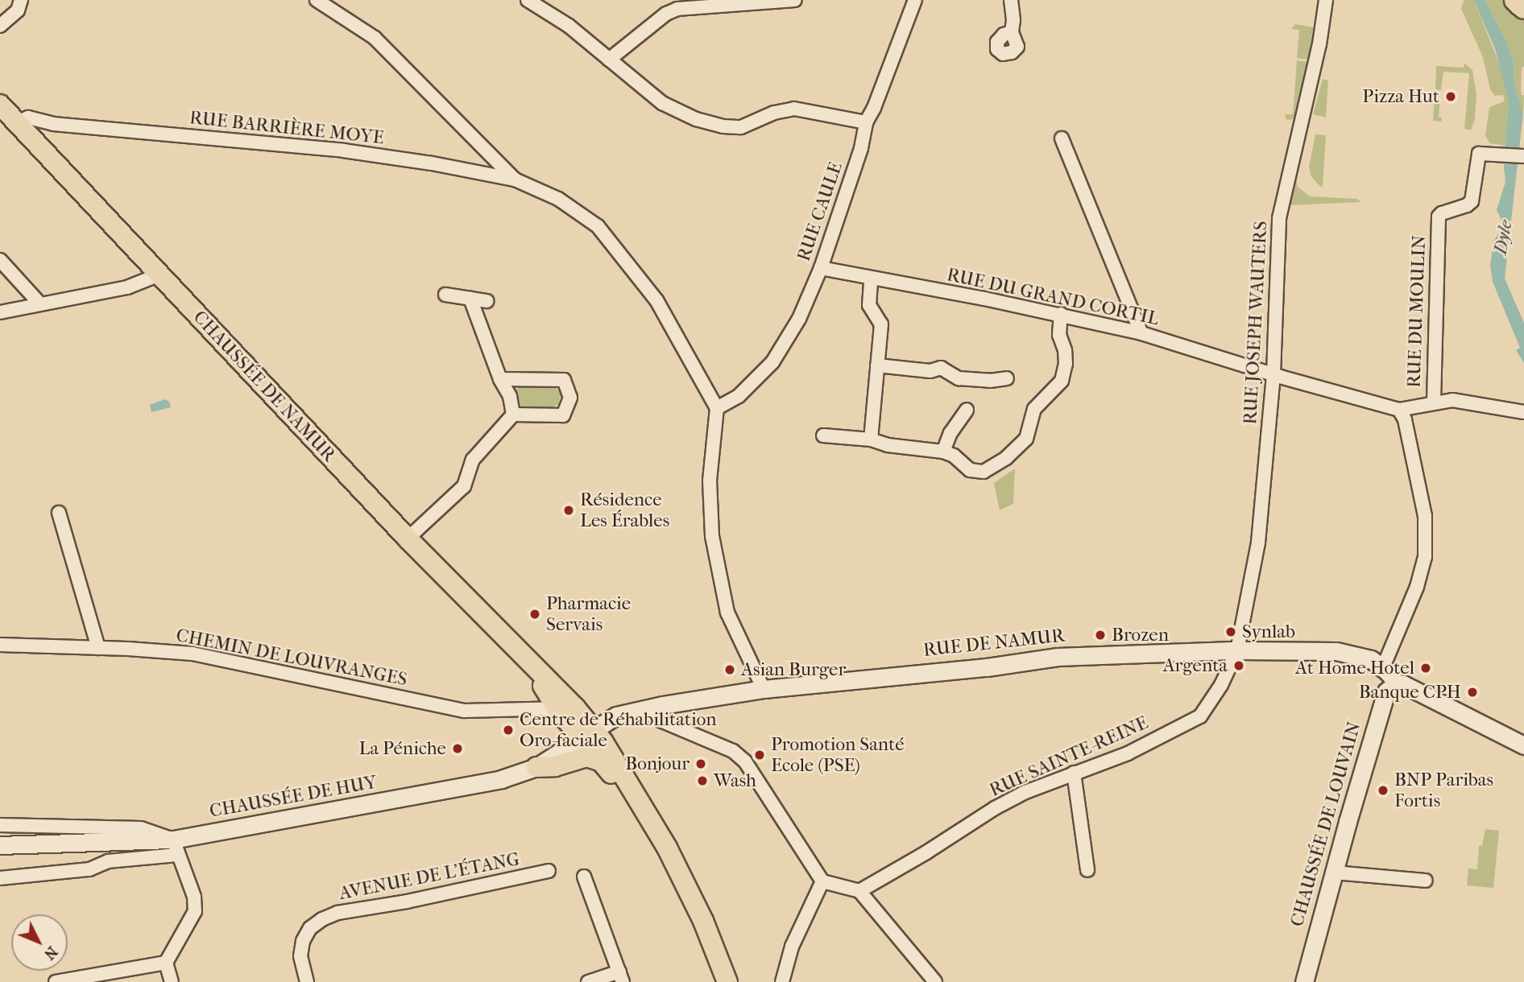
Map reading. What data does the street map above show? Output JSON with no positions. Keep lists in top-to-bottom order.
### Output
{
  "streets": {
    "main road": [
      "CHAUSSÉE DE NAMUR",
      "RUE DE NAMUR",
      "CHAUSSÉE DE HUY",
      "CHAUSSÉE DE LOUVAIN"
    ],
    "street": [
      "RUE BARRIÈRE MOYE",
      "RUE CAULE",
      "RUE DU GRAND CORTIL",
      "RUE DU MOULIN",
      "RUE JOSEPH WAUTERS",
      "CHEMIN DE LOUVRANGES",
      "RUE SAINTE-REINE",
      "AVENUE DE L'ÉTANG"
    ]
  },
  "crossings": [
    ["RUE BARRIÈRE MOYE", "CHAUSSÉE DE NAMUR"],
    ["RUE CAULE", "RUE DU GRAND CORTIL"],
    ["RUE DU GRAND CORTIL", "RUE JOSEPH WAUTERS"],
    ["RUE JOSEPH WAUTERS", "RUE DE NAMUR"],
    ["RUE JOSEPH WAUTERS", "RUE SAINTE-REINE"],
    ["CHAUSSÉE DE NAMUR", "RUE DE NAMUR"],
    ["CHAUSSÉE DE NAMUR", "CHEMIN DE LOUVRANGES"],
    ["CHAUSSÉE DE NAMUR", "CHAUSSÉE DE HUY"],
    ["RUE DE NAMUR", "RUE SAINTE-REINE"],
    ["RUE DE NAMUR", "CHAUSSÉE DE HUY"],
    ["RUE DE NAMUR", "CHAUSSÉE DE LOUVAIN"]
  ],
  "water": ["Dyle"],
  "places": [
    "Pizza Hut",
    "Résidence Les Érables",
    "Pharmacie Servais",
    "Synlab",
    "Brozen",
    "Argenta",
    "At Home Hotel",
    "Asian Burger",
    "Banque CPH",
    "Centre de Réhabilitation Oro-faciale",
    "La Péniche",
    "Promotion Santé Ecole (PSE)",
    "Bonjour",
    "Wash",
    "BNP Paribas Fortis"
  ],
  "north": "bottom right"
}
